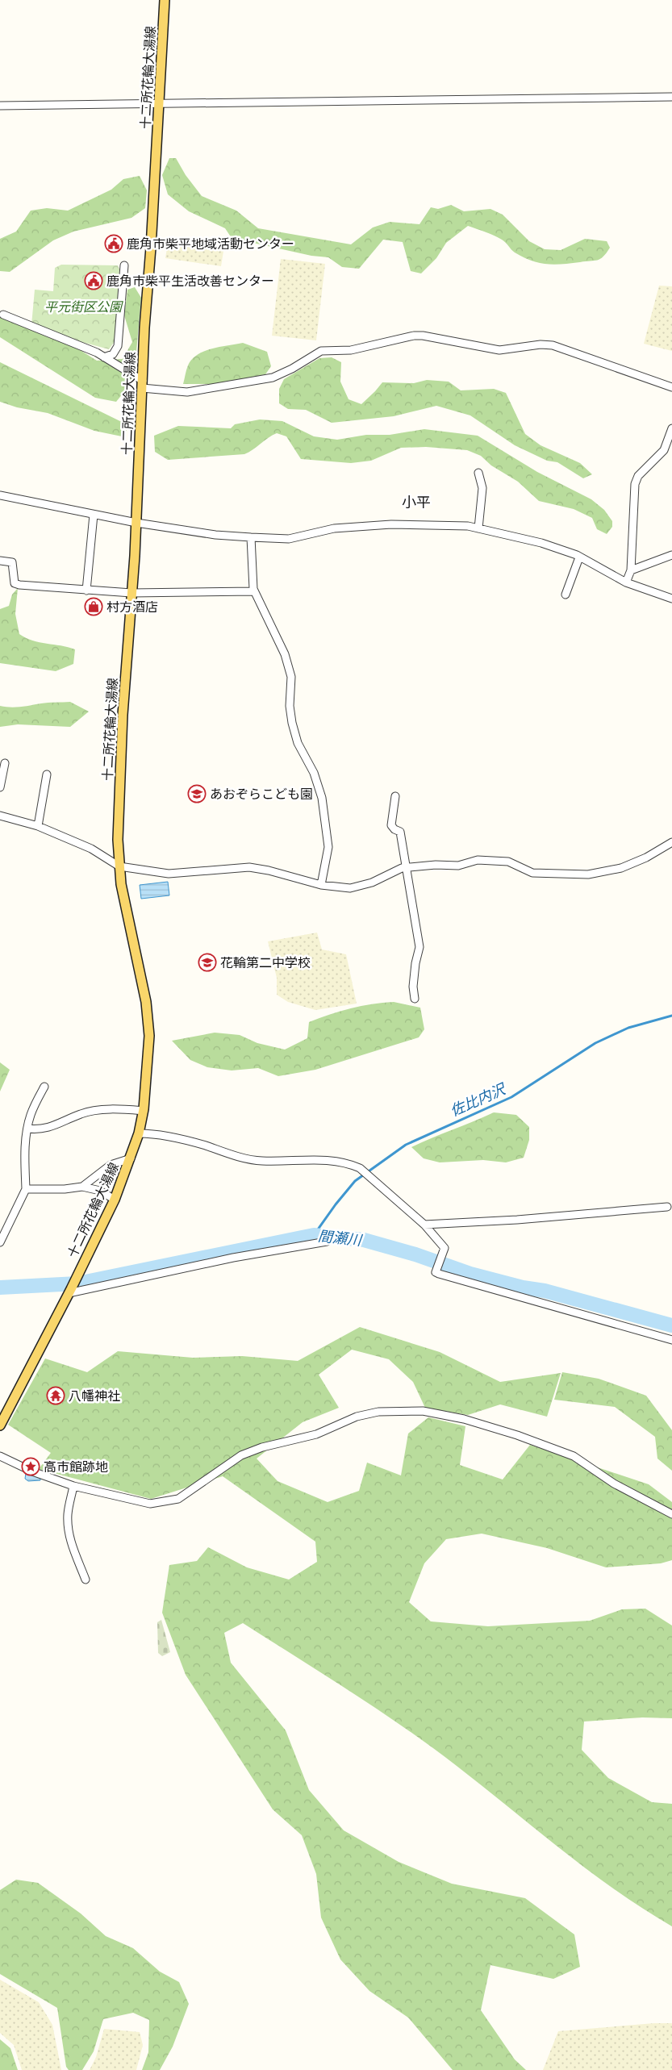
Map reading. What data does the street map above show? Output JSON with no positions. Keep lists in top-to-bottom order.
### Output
{
  "streets": {
    "main road": ["十二所花輪大湯線"]
  },
  "districts": ["小平"],
  "water": ["佐比内沢", "間瀬川"],
  "parks": ["平元街区公園"],
  "places": {
    "public building": ["鹿角市柴平地域活動センター", "鹿角市柴平生活改善センター"],
    "shop": ["村方酒店"],
    "school or university": ["あおぞらこども園", "花輪第二中学校"],
    "temple": ["八幡神社"],
    "place": ["高市館跡地"]
  }
}
